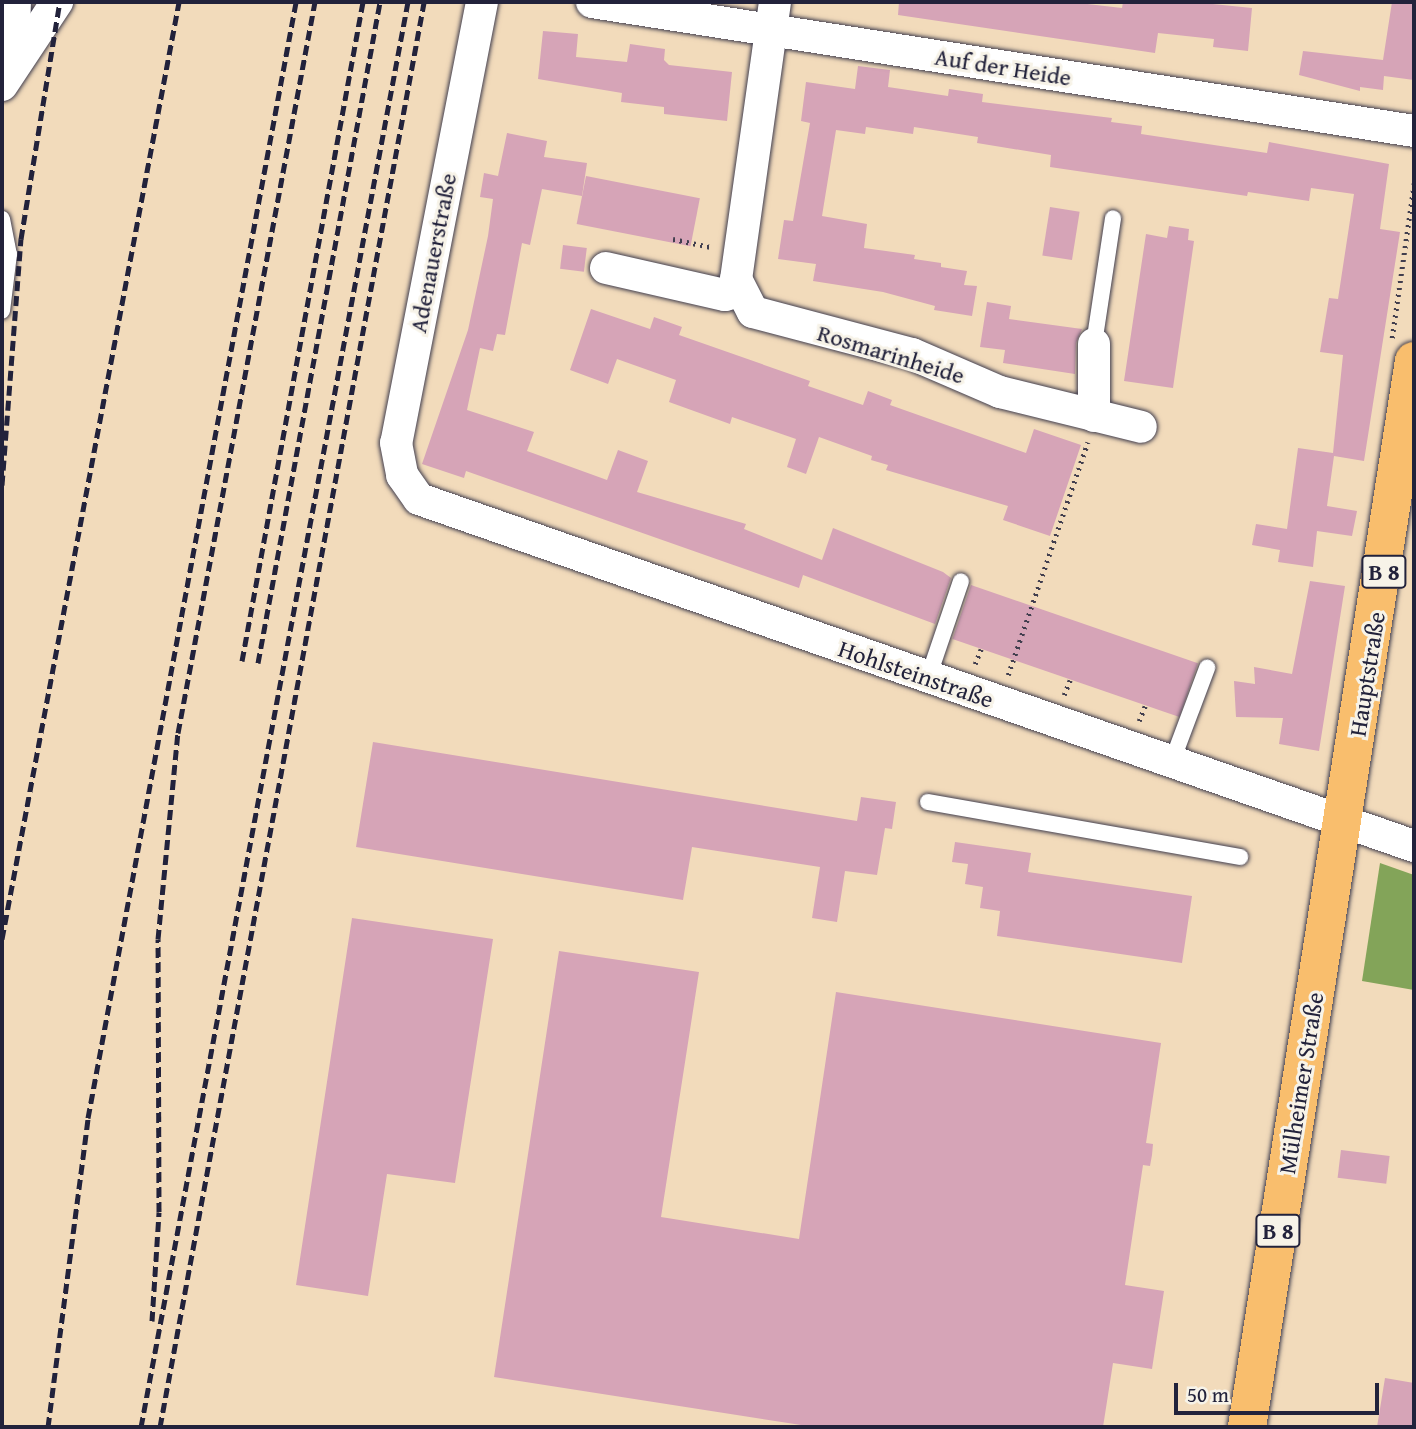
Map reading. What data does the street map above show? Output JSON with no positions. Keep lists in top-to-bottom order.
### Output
{
  "streets": {
    "main road": ["B 8", "Hauptstraße", "Mülheimer Straße"],
    "street": [
      "Auf der Heide",
      "Adenauerstraße",
      "Rosmarinheide",
      "Hohlsteinstraße"
    ]
  },
  "crossings": [
    ["Adenauerstraße", "Hohlsteinstraße"],
    ["Hohlsteinstraße", "Hauptstraße"],
    ["Hohlsteinstraße", "Mülheimer Straße"],
    ["Hauptstraße", "Mülheimer Straße"]
  ],
  "scale_bar": "50 m"
}
